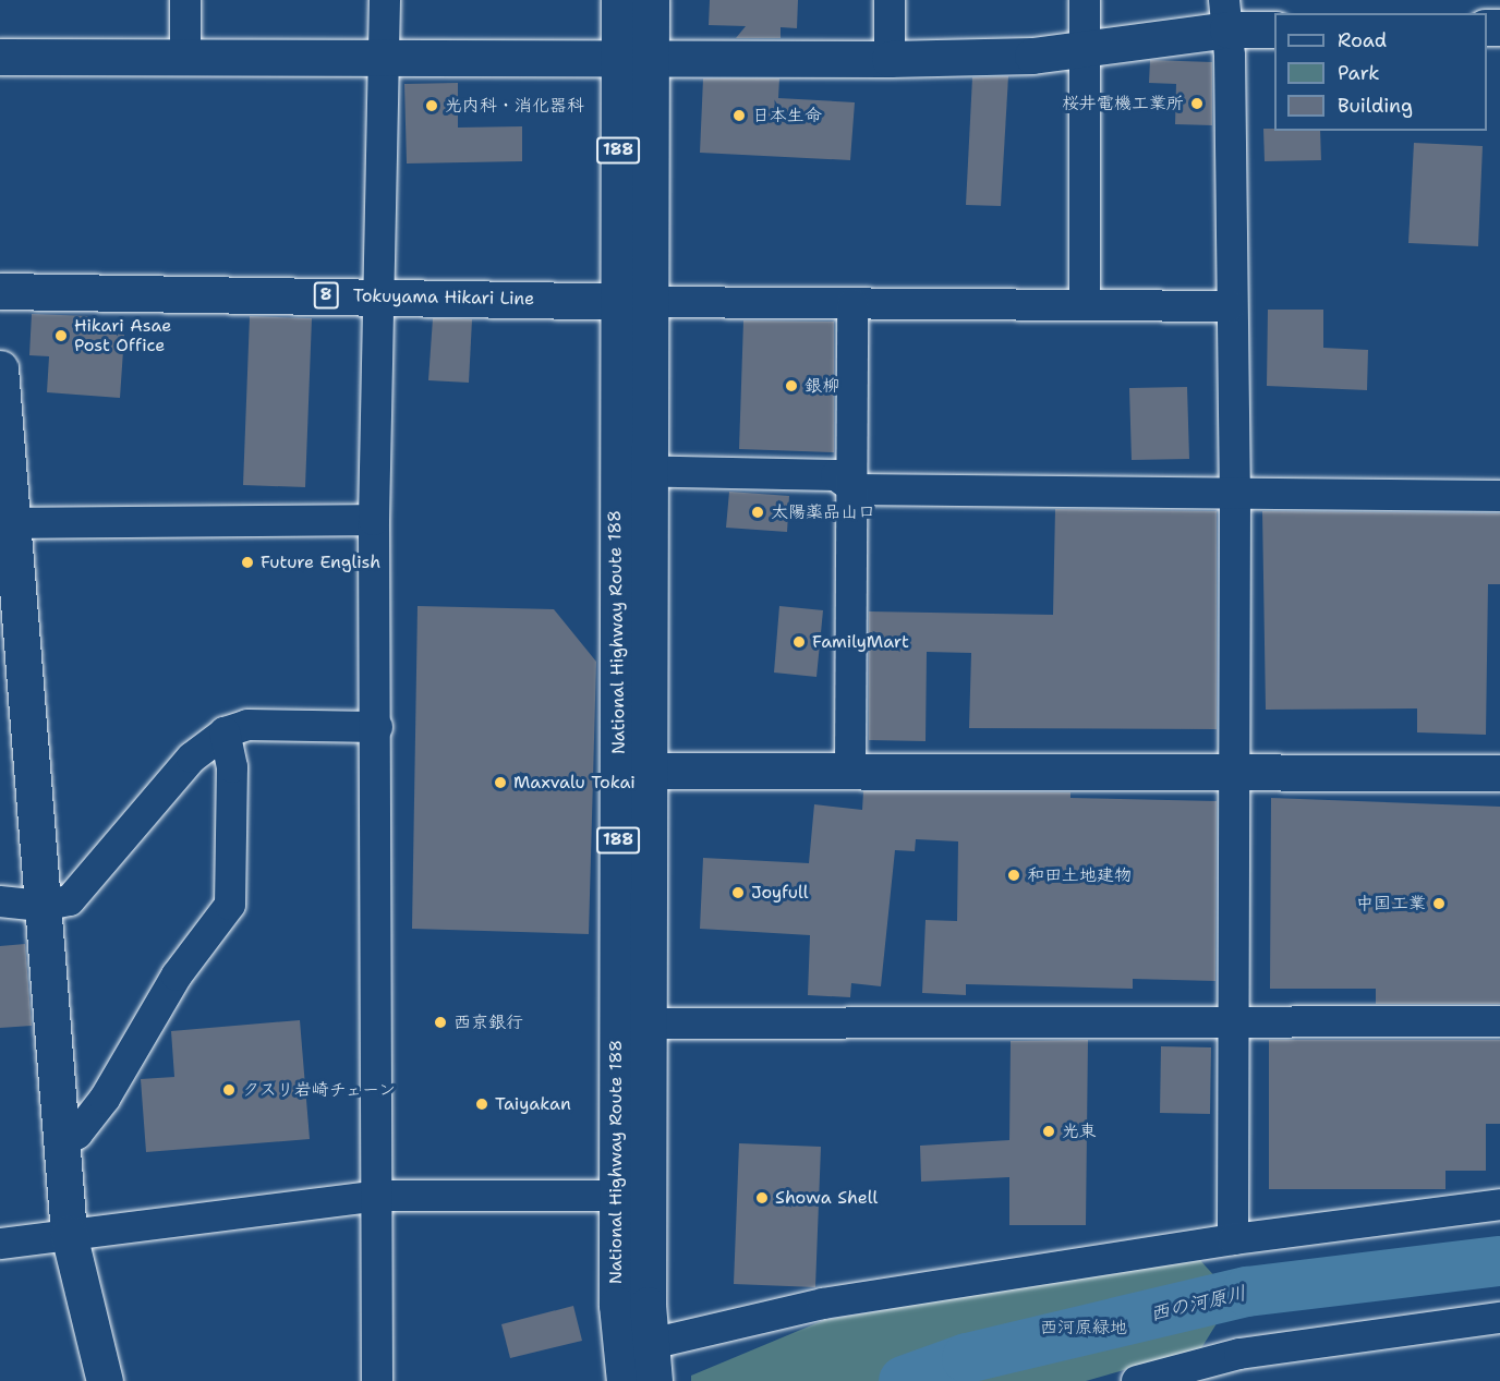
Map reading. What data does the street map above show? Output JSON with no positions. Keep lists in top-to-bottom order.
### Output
{
  "streets": {
    "main road": [
      "188",
      "8",
      "Tokuyama Hikari Line",
      "National Highway Route 188"
    ]
  },
  "crossings": [
    ["Tokuyama Hikari Line", "National Highway Route 188"]
  ],
  "water": ["西の河原川"],
  "parks": ["西河原緑地"],
  "places": [
    "桜井電機工業所",
    "光内科・消化器科",
    "日本生命",
    "Hikari Asae Post Office",
    "銀柳",
    "太陽薬品山口",
    "Future English",
    "FamilyMart",
    "Maxvalu Tokai",
    "和田土地建物",
    "Joyfull",
    "中国工業",
    "西京銀行",
    "クスリ岩崎チェーン",
    "Taiyakan",
    "光東",
    "Showa Shell"
  ],
  "legend": ["Road", "Park", "Building"]
}
